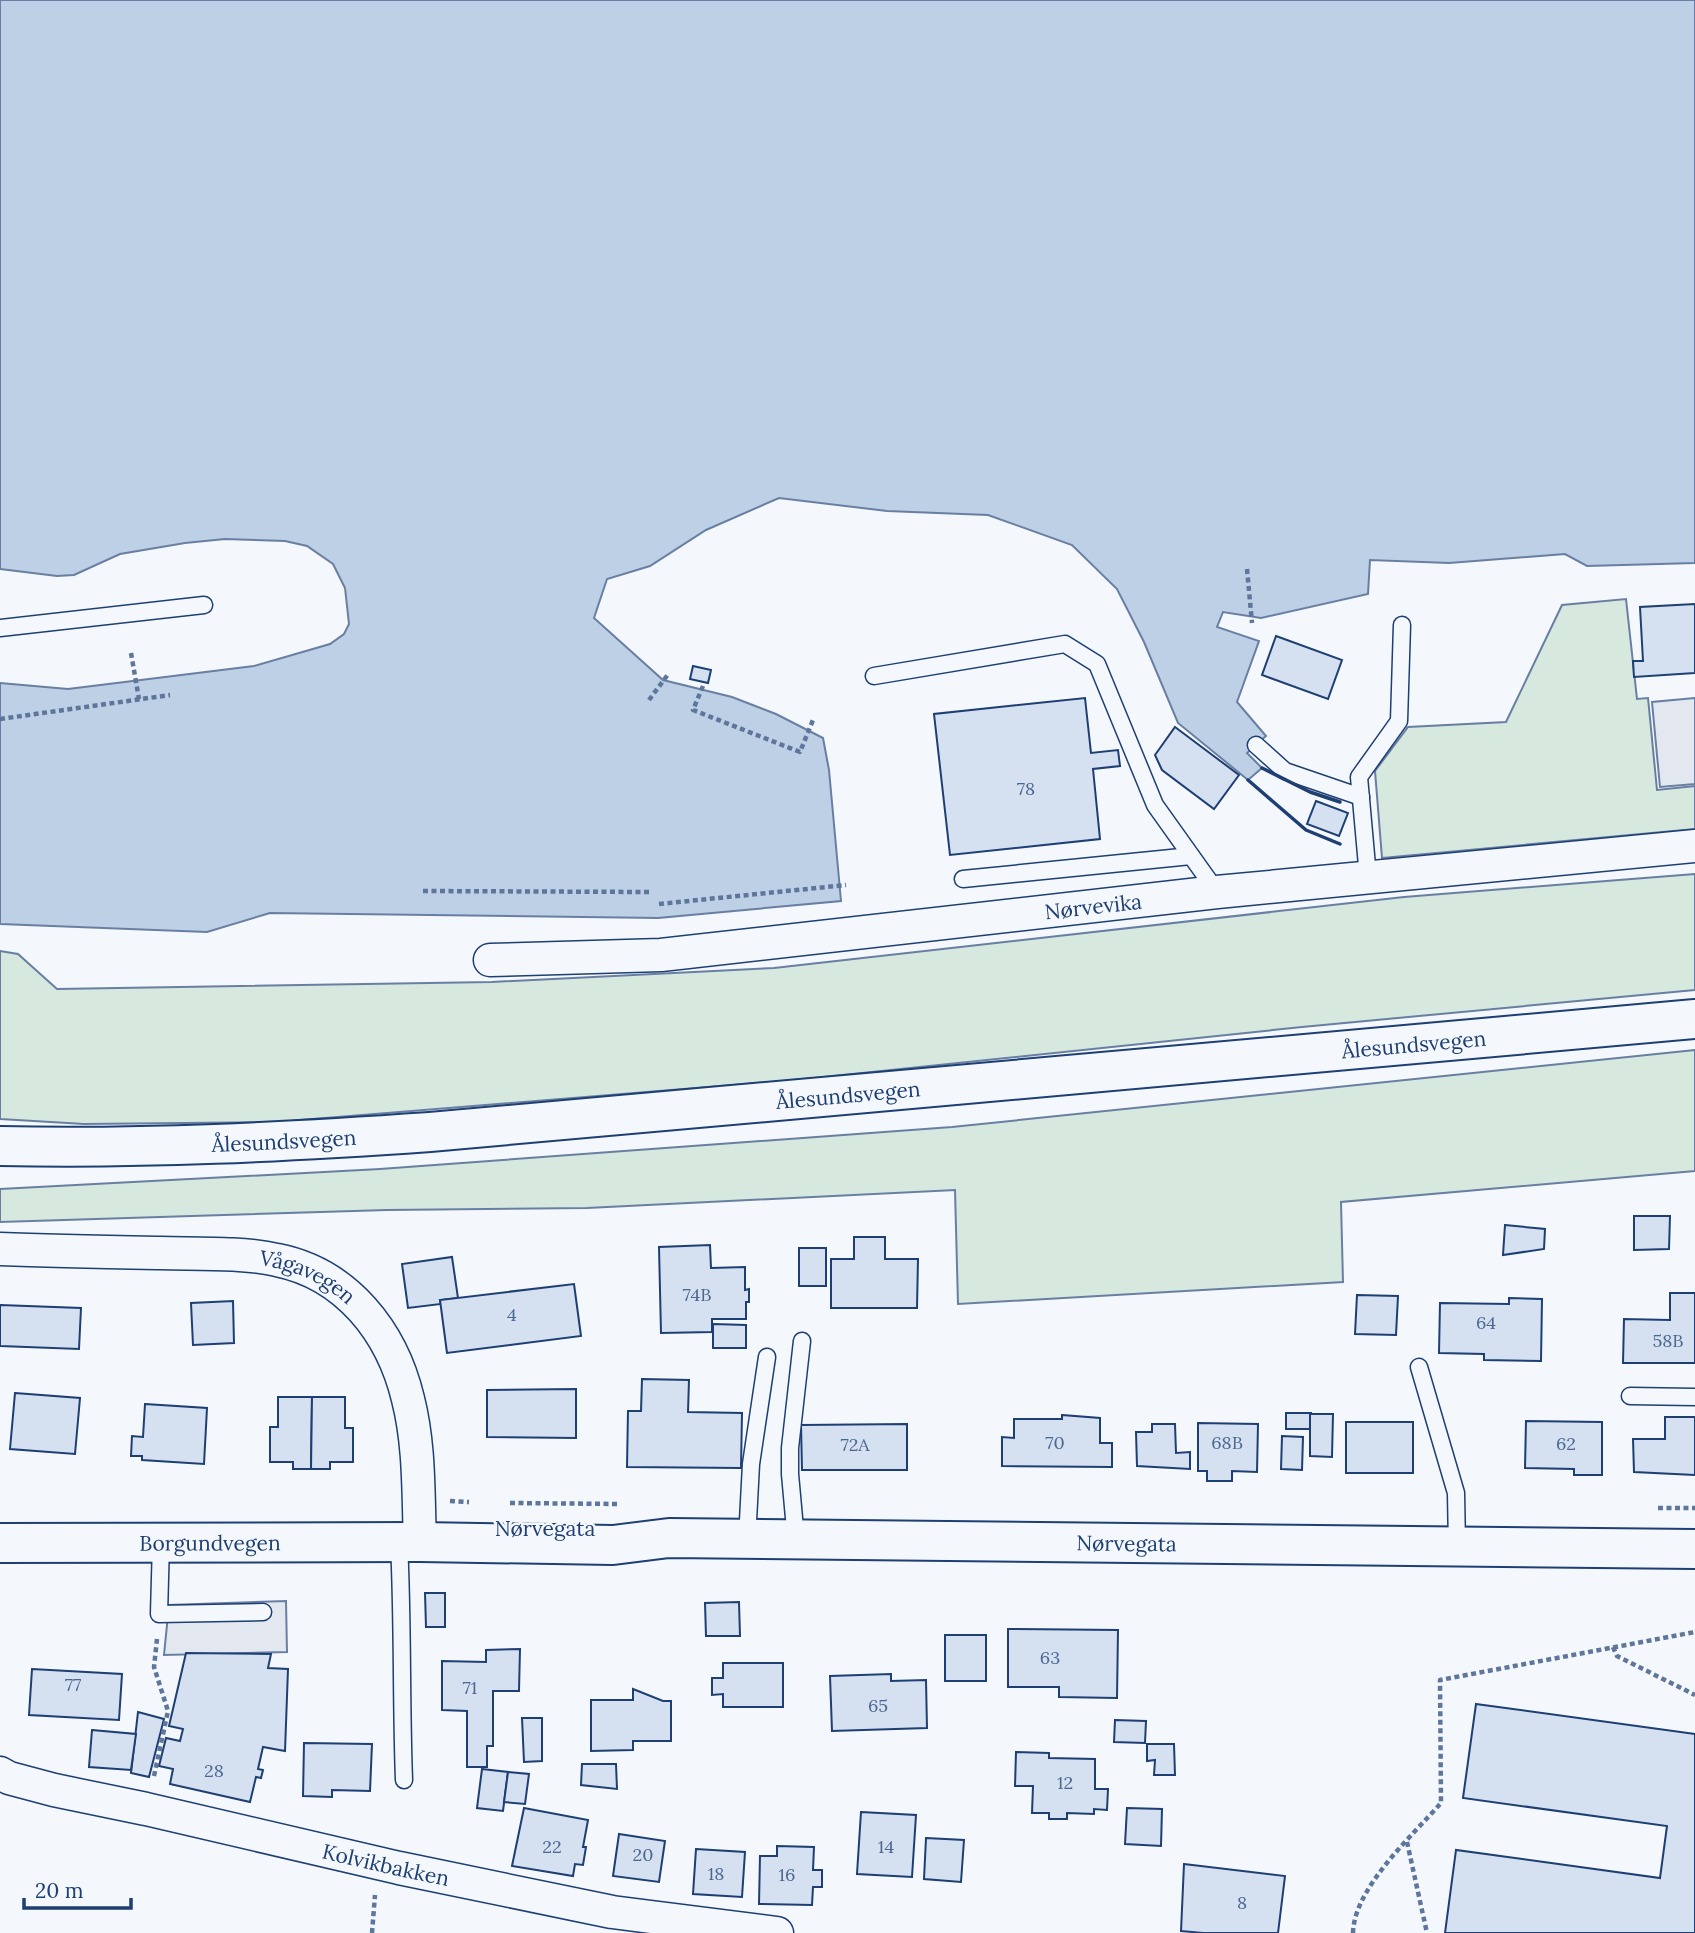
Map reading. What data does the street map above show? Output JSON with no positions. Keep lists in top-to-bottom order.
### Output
{
  "streets": {
    "main road": ["Ålesundsvegen", "Nørvegata", "Borgundvegen"],
    "street": ["Nørvevika", "Vågavegen", "Kolvikbakken"]
  },
  "crossings": [
    ["Vågavegen", "Nørvegata"],
    ["Vågavegen", "Borgundvegen"],
    ["Nørvegata", "Borgundvegen"]
  ],
  "house_numbers": [
    "78",
    "74B",
    "4",
    "64",
    "58B",
    "70",
    "68B",
    "62",
    "72A",
    "63",
    "77",
    "71",
    "65",
    "28",
    "12",
    "22",
    "14",
    "20",
    "18",
    "16",
    "8"
  ],
  "scale_bar": "20 m"
}
